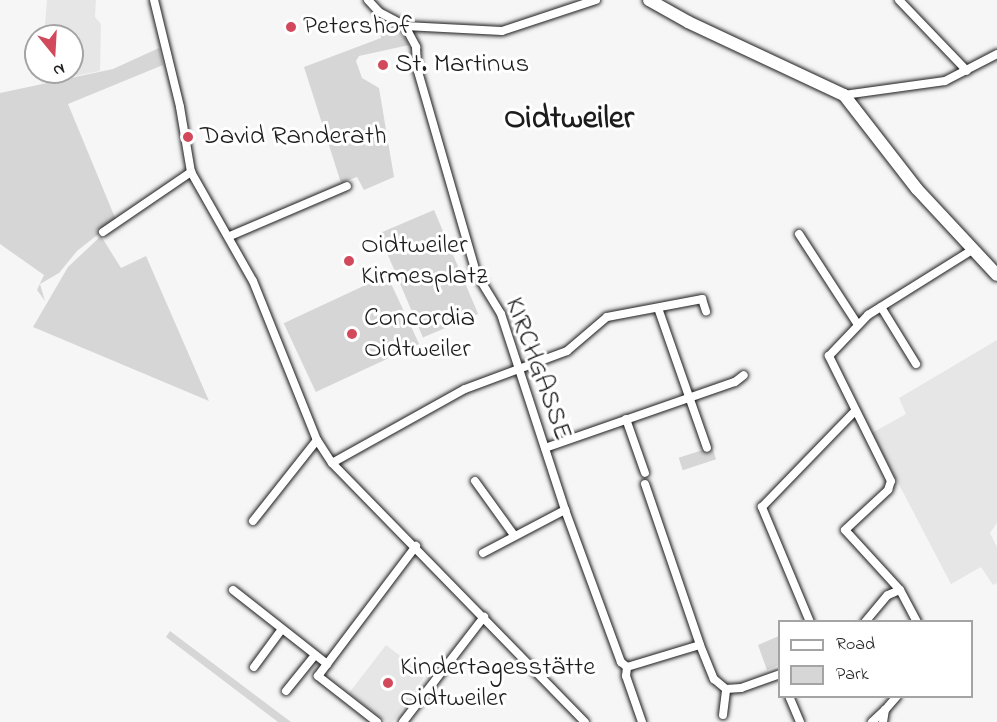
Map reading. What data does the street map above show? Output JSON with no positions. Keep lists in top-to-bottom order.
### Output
{
  "streets": {
    "street": ["KIRCHGASSE"]
  },
  "districts": ["Oidtweiler"],
  "places": [
    "Petershof",
    "St. Martinus",
    "David Randerath",
    "Oidtweiler Kirmesplatz",
    "Concordia Oidtweiler",
    "Kindertagesstätte Oidtweiler"
  ],
  "legend": ["Road", "Park"],
  "north": "bottom"
}
